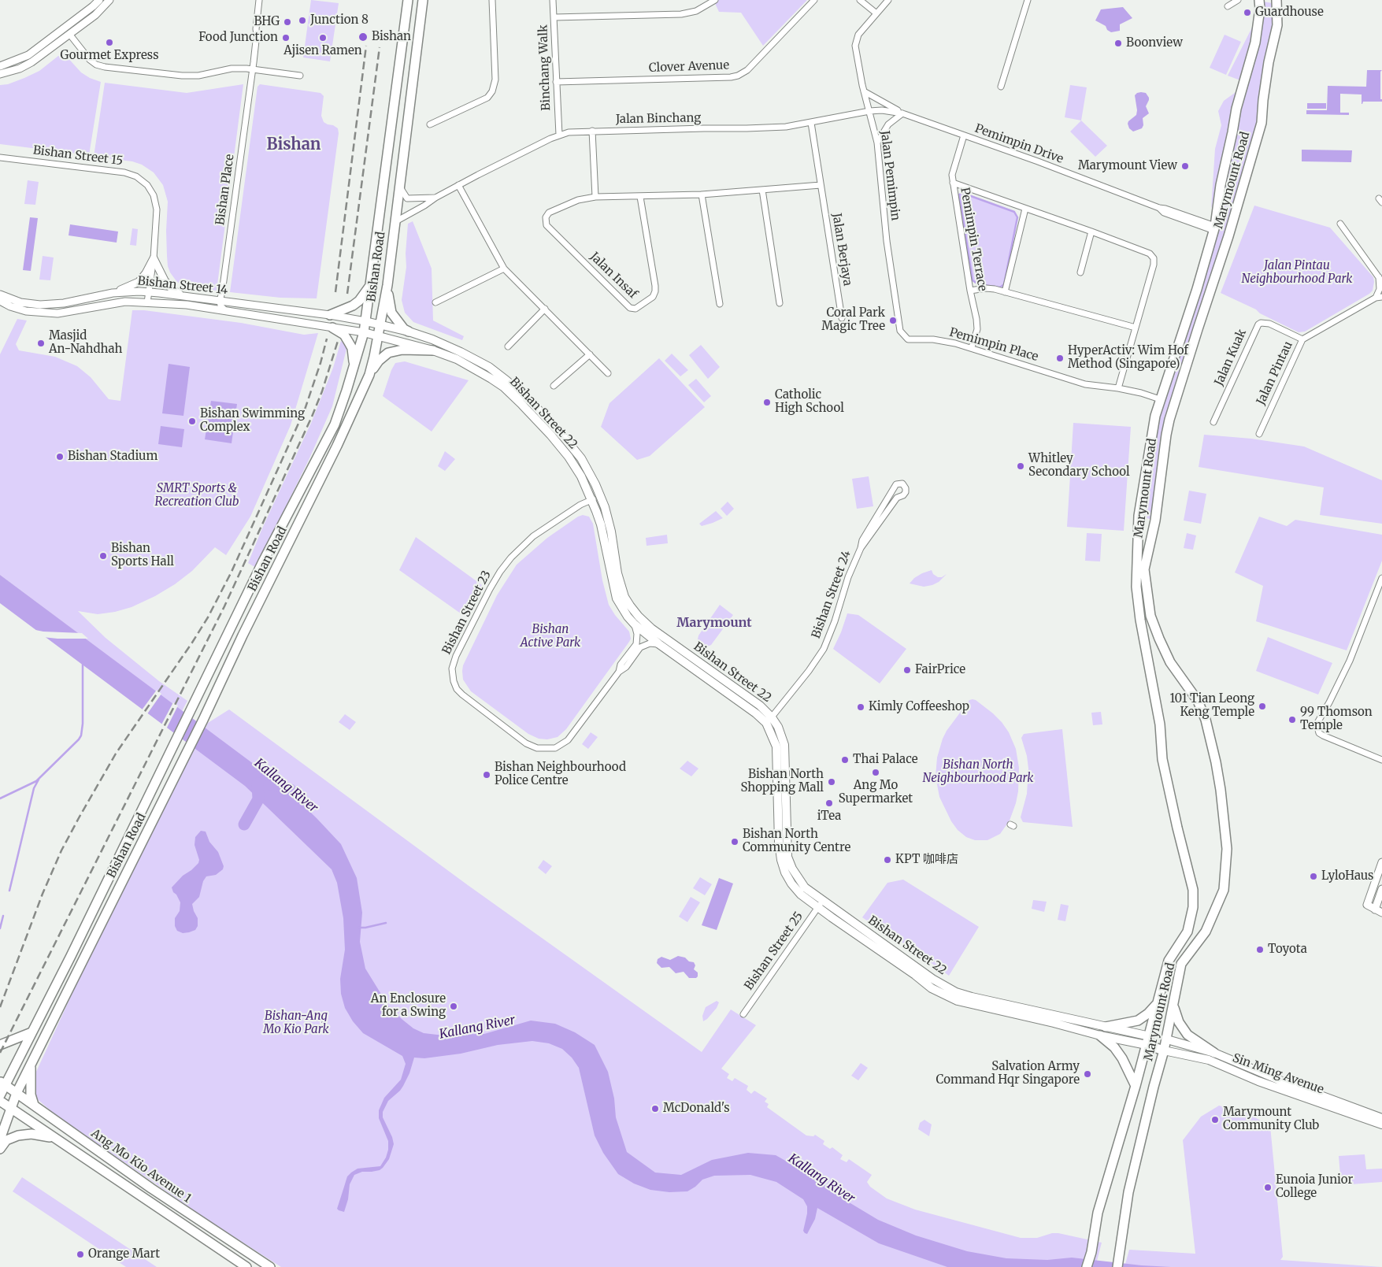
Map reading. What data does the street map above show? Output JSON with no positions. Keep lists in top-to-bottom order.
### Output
{
  "streets": {
    "main road": [
      "Marymount Road",
      "Bishan Road",
      "Bishan Street 22",
      "Sin Ming Avenue",
      "Ang Mo Kio Avenue 1"
    ],
    "street": [
      "Clover Avenue",
      "Binchang Walk",
      "Jalan Binchang",
      "Pemimpin Drive",
      "Bishan Street 15",
      "Jalan Pemimpin",
      "Bishan Place",
      "Pemimpin Terrace",
      "Jalan Berjaya",
      "Jalan Insaf",
      "Bishan Street 14",
      "Pemimpin Place",
      "Jalan Kuak",
      "Jalan Pintau",
      "Bishan Street 24",
      "Bishan Street 23",
      "Bishan Street 25"
    ]
  },
  "crossings": [
    ["Clover Avenue", "Binchang Walk"],
    ["Binchang Walk", "Jalan Binchang"],
    ["Jalan Binchang", "Pemimpin Drive"],
    ["Jalan Binchang", "Jalan Pemimpin"],
    ["Jalan Binchang", "Jalan Berjaya"],
    ["Jalan Binchang", "Bishan Road"],
    ["Pemimpin Drive", "Jalan Pemimpin"],
    ["Pemimpin Drive", "Marymount Road"],
    ["Pemimpin Drive", "Pemimpin Terrace"],
    ["Bishan Street 15", "Bishan Street 14"],
    ["Jalan Pemimpin", "Pemimpin Place"],
    ["Marymount Road", "Pemimpin Place"],
    ["Marymount Road", "Bishan Street 22"],
    ["Marymount Road", "Sin Ming Avenue"],
    ["Bishan Place", "Bishan Street 14"],
    ["Pemimpin Terrace", "Pemimpin Place"],
    ["Bishan Road", "Bishan Street 14"],
    ["Bishan Road", "Bishan Street 22"],
    ["Bishan Road", "Ang Mo Kio Avenue 1"],
    ["Bishan Street 14", "Bishan Street 22"],
    ["Jalan Kuak", "Jalan Pintau"],
    ["Bishan Street 22", "Bishan Street 24"],
    ["Bishan Street 22", "Bishan Street 23"],
    ["Bishan Street 22", "Bishan Street 25"],
    ["Bishan Street 22", "Sin Ming Avenue"]
  ],
  "districts": ["Bishan", "Marymount"],
  "water": ["Kallang River"],
  "parks": [
    "Jalan Pintau Neighbourhood Park",
    "SMRT Sports & Recreation Club",
    "Bishan Active Park",
    "Bishan North Neighbourhood Park",
    "Bishan-Ang Mo Kio Park"
  ],
  "places": [
    "Guardhouse",
    "Junction 8",
    "BHG",
    "Bishan",
    "Food Junction",
    "Ajisen Ramen",
    "Gourmet Express",
    "Boonview",
    "Marymount View",
    "Coral Park Magic Tree",
    "Masjid An-Nahdhah",
    "HyperActiv: Wim Hof Method (Singapore)",
    "Catholic High School",
    "Bishan Swimming Complex",
    "Bishan Stadium",
    "Whitley Secondary School",
    "Bishan Sports Hall",
    "FairPrice",
    "101 Tian Leong Keng Temple",
    "Kimly Coffeeshop",
    "99 Thomson Temple",
    "Thai Palace",
    "Ang Mo Supermarket",
    "Bishan Neighbourhood Police Centre",
    "Bishan North Shopping Mall",
    "iTea",
    "Bishan North Community Centre",
    "KPT 咖啡店",
    "LyloHaus",
    "Toyota",
    "An Enclosure for a Swing",
    "Salvation Army Command Hqr Singapore",
    "McDonald's",
    "Marymount Community Club",
    "Eunoia Junior College",
    "Orange Mart"
  ]
}
